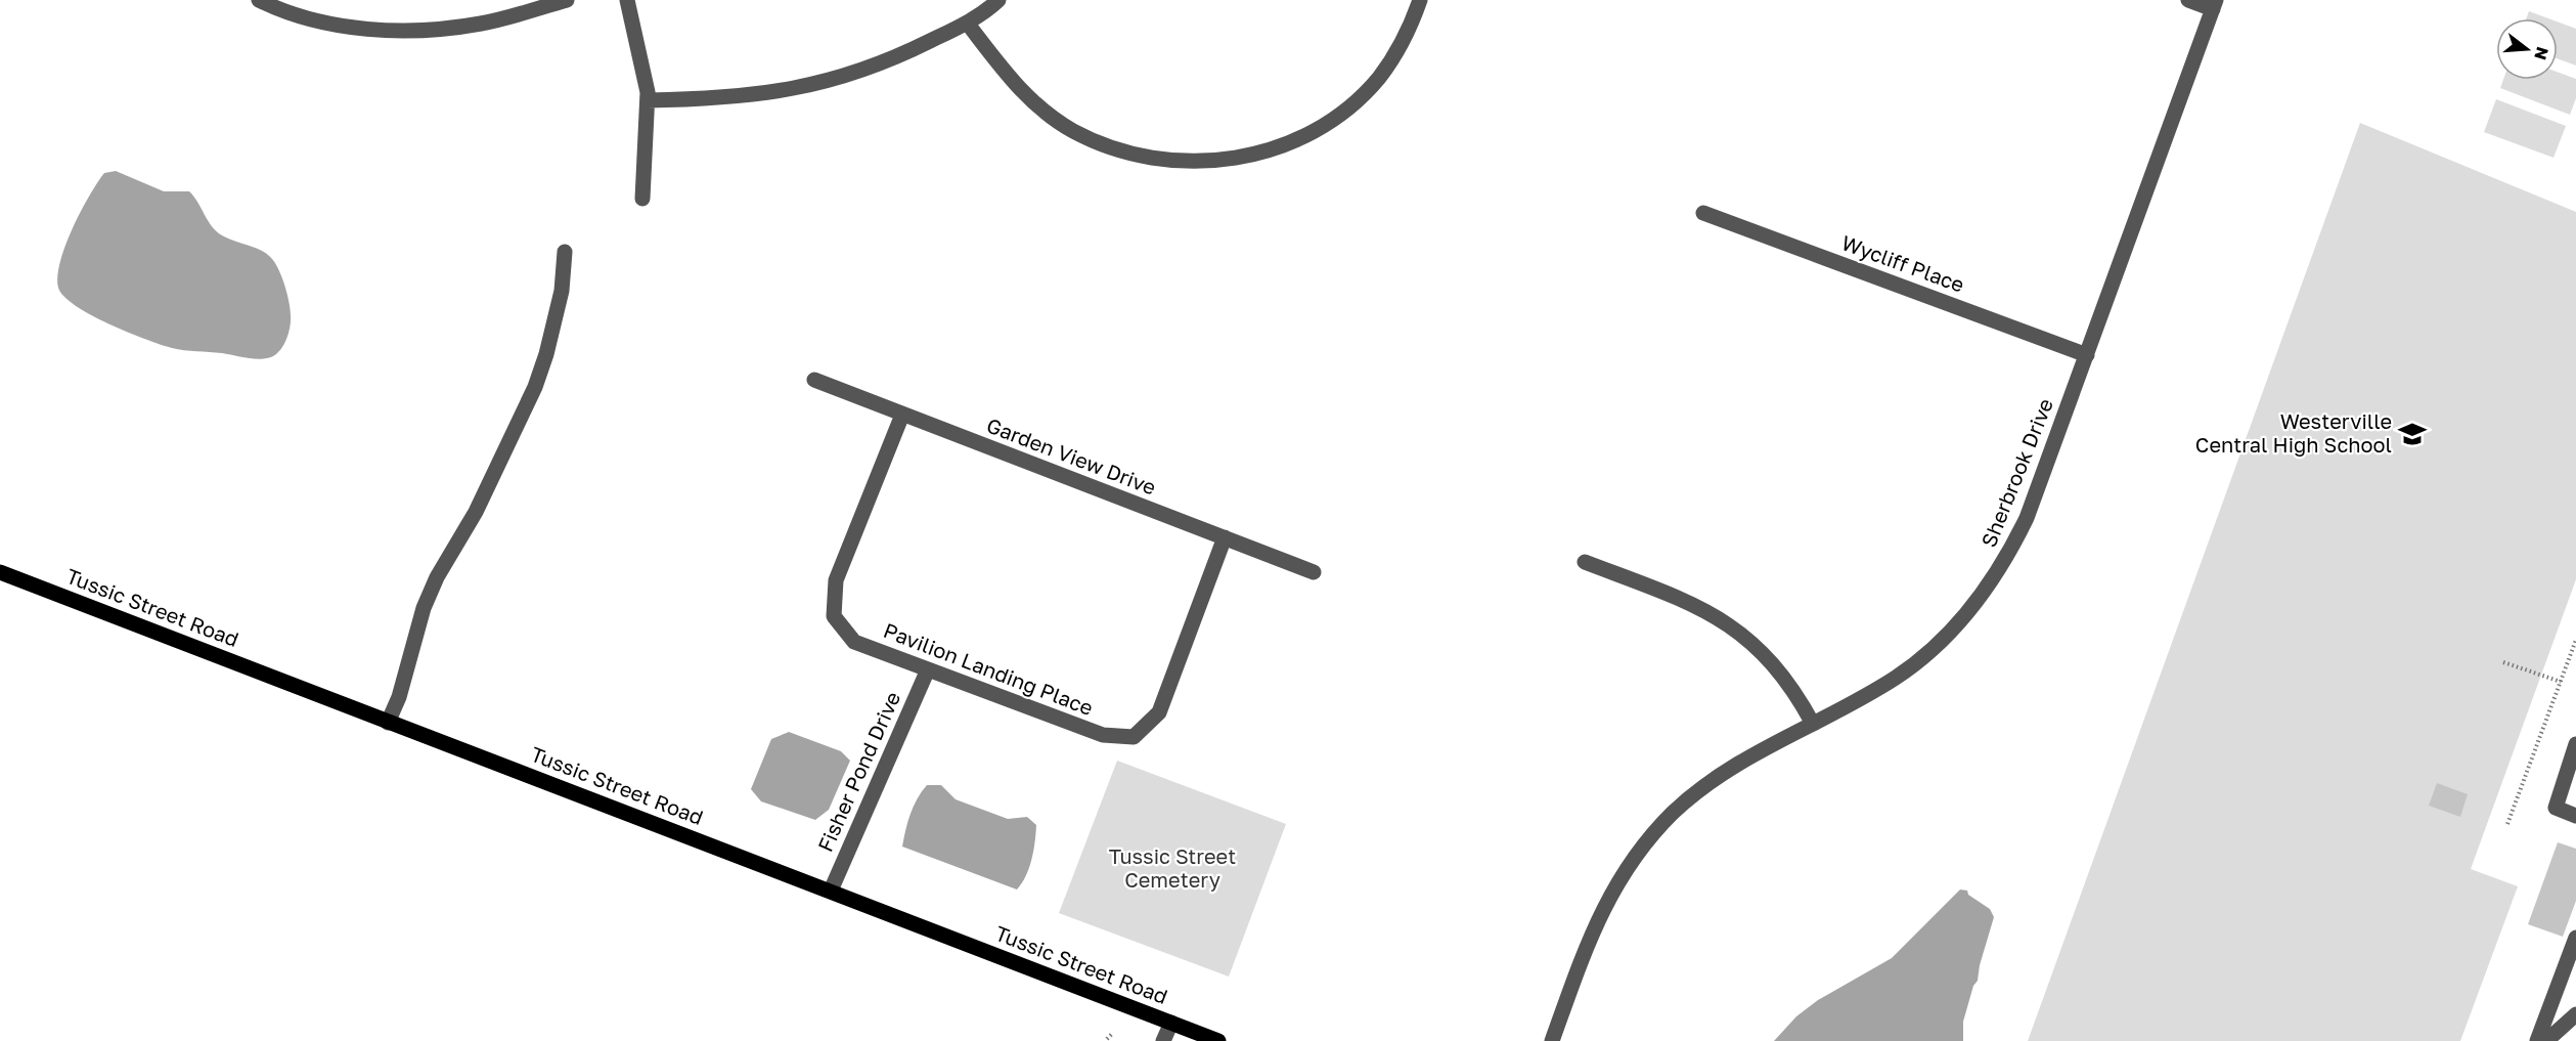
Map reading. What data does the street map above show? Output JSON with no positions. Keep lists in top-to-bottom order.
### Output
{
  "streets": {
    "main road": ["Tussic Street Road"],
    "street": [
      "Wycliff Place",
      "Garden View Drive",
      "Sherbrook Drive",
      "Pavilion Landing Place",
      "Fisher Pond Drive"
    ]
  },
  "crossings": [
    ["Wycliff Place", "Sherbrook Drive"],
    ["Garden View Drive", "Pavilion Landing Place"],
    ["Tussic Street Road", "Fisher Pond Drive"],
    ["Pavilion Landing Place", "Fisher Pond Drive"]
  ],
  "parks": ["Tussic Street Cemetery"],
  "places": {
    "school or university": ["Westerville Central High School"]
  },
  "north": "right"
}
